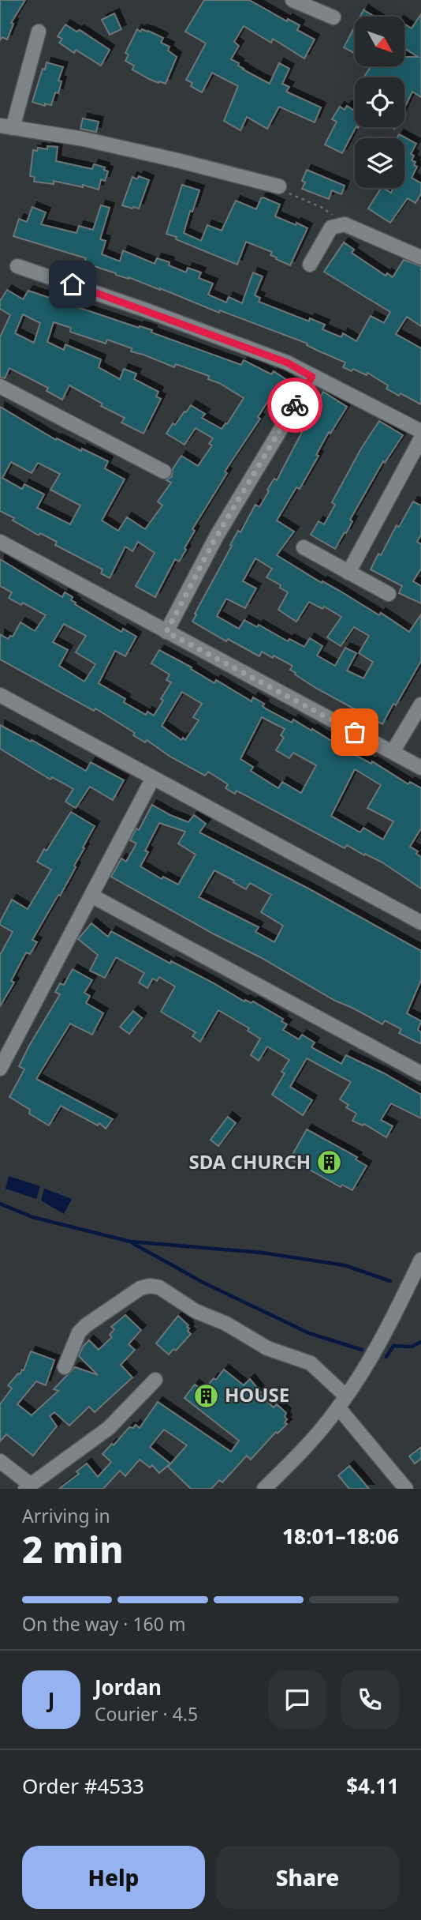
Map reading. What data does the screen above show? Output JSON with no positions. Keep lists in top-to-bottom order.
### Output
{
  "places": {
    "building": ["SDA CHURCH", "HOUSE"]
  },
  "north": "bottom right",
  "page": {
    "heading": ["2 min", "Arriving in", "18:01–18:06"],
    "panel": [
      "Jordan",
      "Courier · 4.5",
      "Order #4533",
      "$4.11"
    ],
    "bar": "On the way · 160 m",
    "round": "J",
    "buttons": ["Help", "Share"]
  }
}
